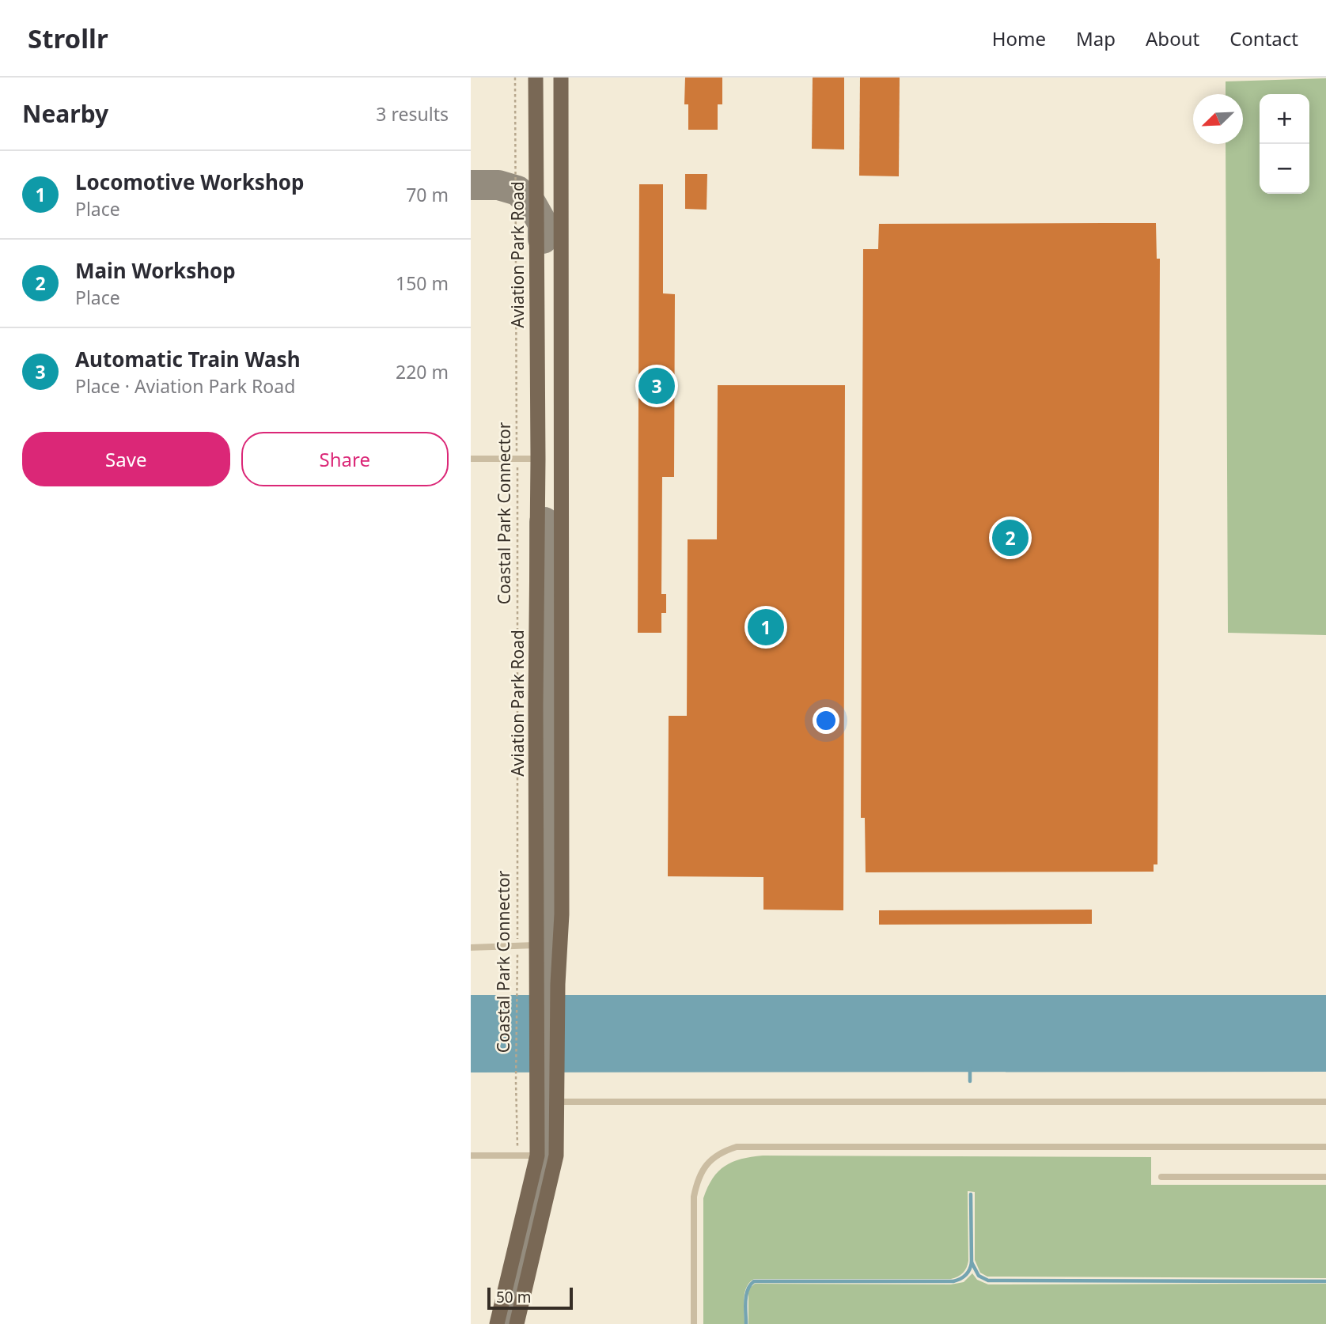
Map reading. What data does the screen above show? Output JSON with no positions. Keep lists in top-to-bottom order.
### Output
{
  "streets": {
    "main road": ["Aviation Park Road"],
    "path": ["Coastal Park Connector"]
  },
  "scale_bar": "50 m",
  "north": "bottom left",
  "page": {
    "header": "Strollr",
    "nav": [
      "Home",
      "Map",
      "About",
      "Contact"
    ],
    "heading": ["Nearby", "3 results"],
    "map_buttons": ["+", "−"],
    "list": [
      {
        "mark": "1",
        "name": "Locomotive Workshop",
        "note": "Place",
        "value": "70 m"
      },
      {
        "mark": "2",
        "name": "Main Workshop",
        "note": "Place",
        "value": "150 m"
      },
      {
        "mark": "3",
        "name": "Automatic Train Wash",
        "note": "Place · Aviation Park Road",
        "value": "220 m"
      }
    ],
    "pins": ["3", "2", "1"],
    "buttons": ["Save", "Share"],
    "scale": "50 m"
  }
}
